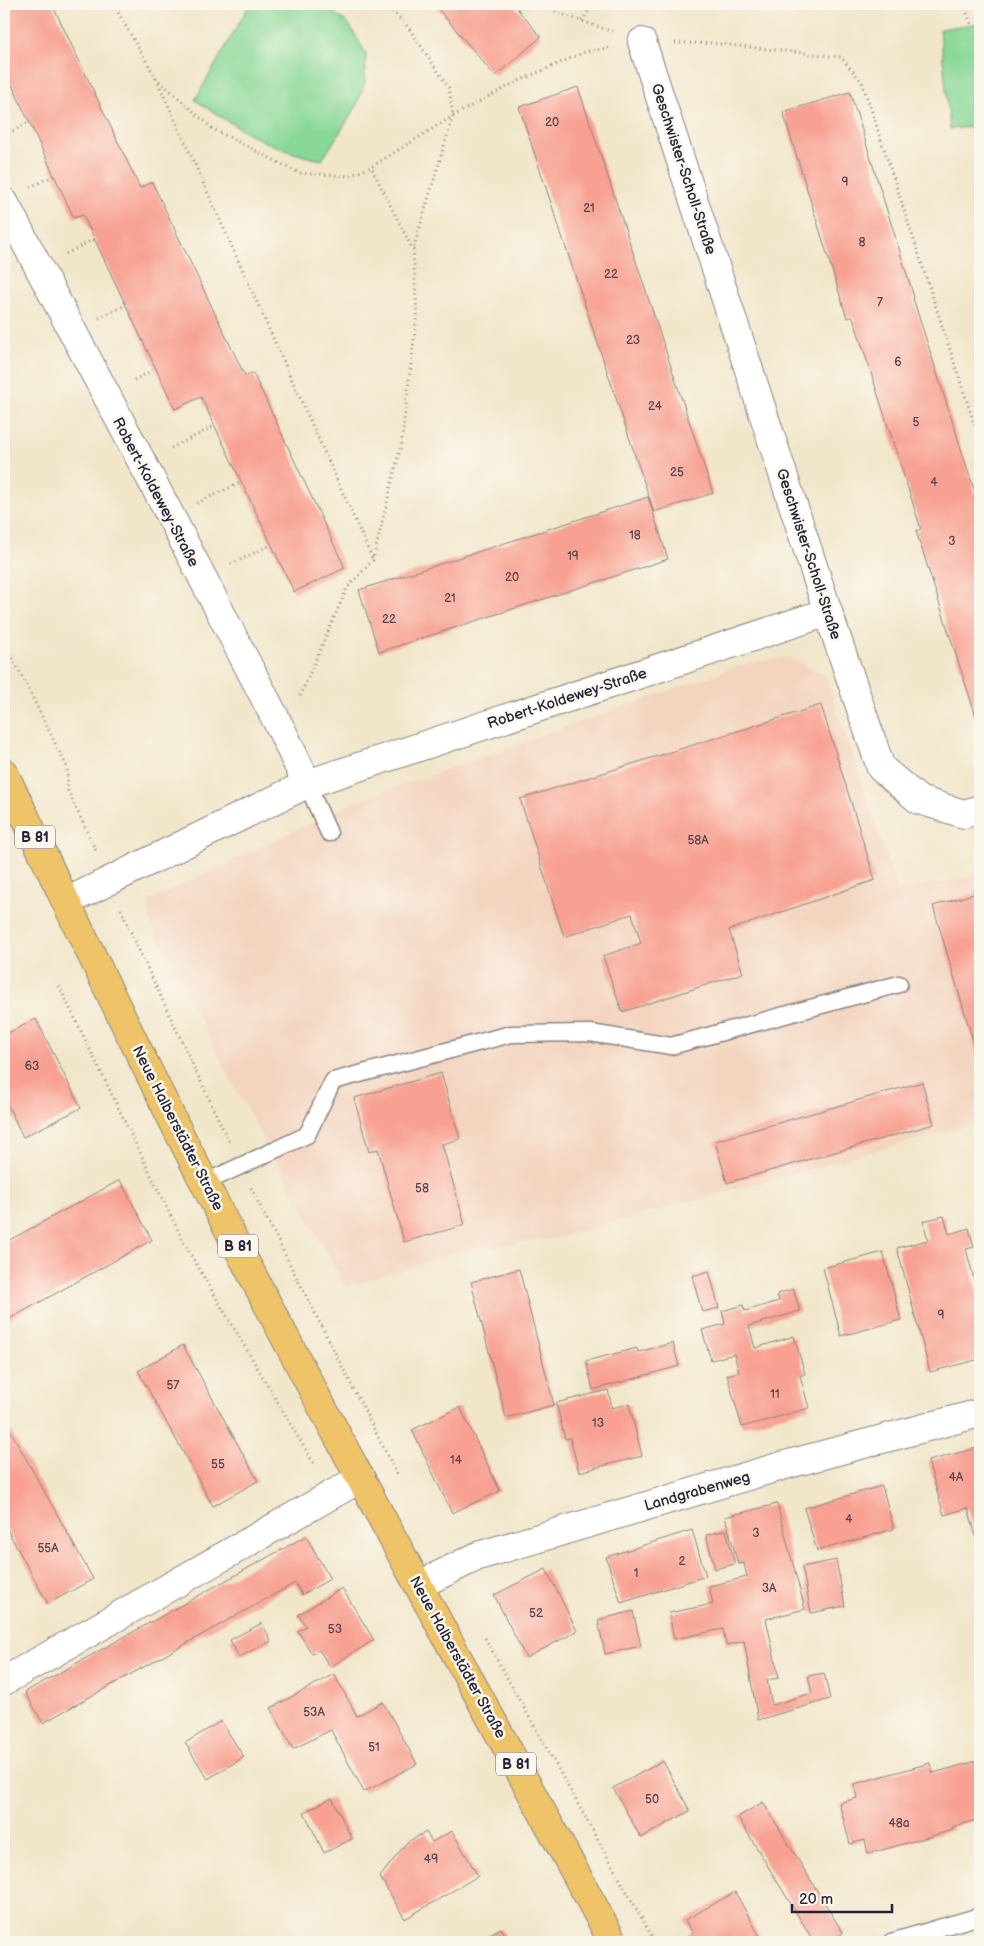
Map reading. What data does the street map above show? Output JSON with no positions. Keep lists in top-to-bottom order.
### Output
{
  "streets": {
    "main road": ["B 81", "Neue Halberstädter Straße"],
    "street": ["Geschwister-Scholl-Straße", "Robert-Koldewey-Straße", "Landgrabenweg"]
  },
  "crossings": [
    ["Geschwister-Scholl-Straße", "Robert-Koldewey-Straße"],
    ["Robert-Koldewey-Straße", "Neue Halberstädter Straße"],
    ["Neue Halberstädter Straße", "Landgrabenweg"]
  ],
  "house_numbers": [
    "20",
    "9",
    "21",
    "8",
    "22",
    "7",
    "23",
    "6",
    "24",
    "5",
    "25",
    "4",
    "18",
    "3",
    "19",
    "20",
    "21",
    "22",
    "58A",
    "63",
    "58",
    "9",
    "57",
    "11",
    "13",
    "14",
    "55",
    "4A",
    "4",
    "3",
    "55A",
    "2",
    "1",
    "3A",
    "52",
    "53",
    "53A",
    "51",
    "50",
    "48a",
    "49"
  ],
  "scale_bar": "20 m"
}
